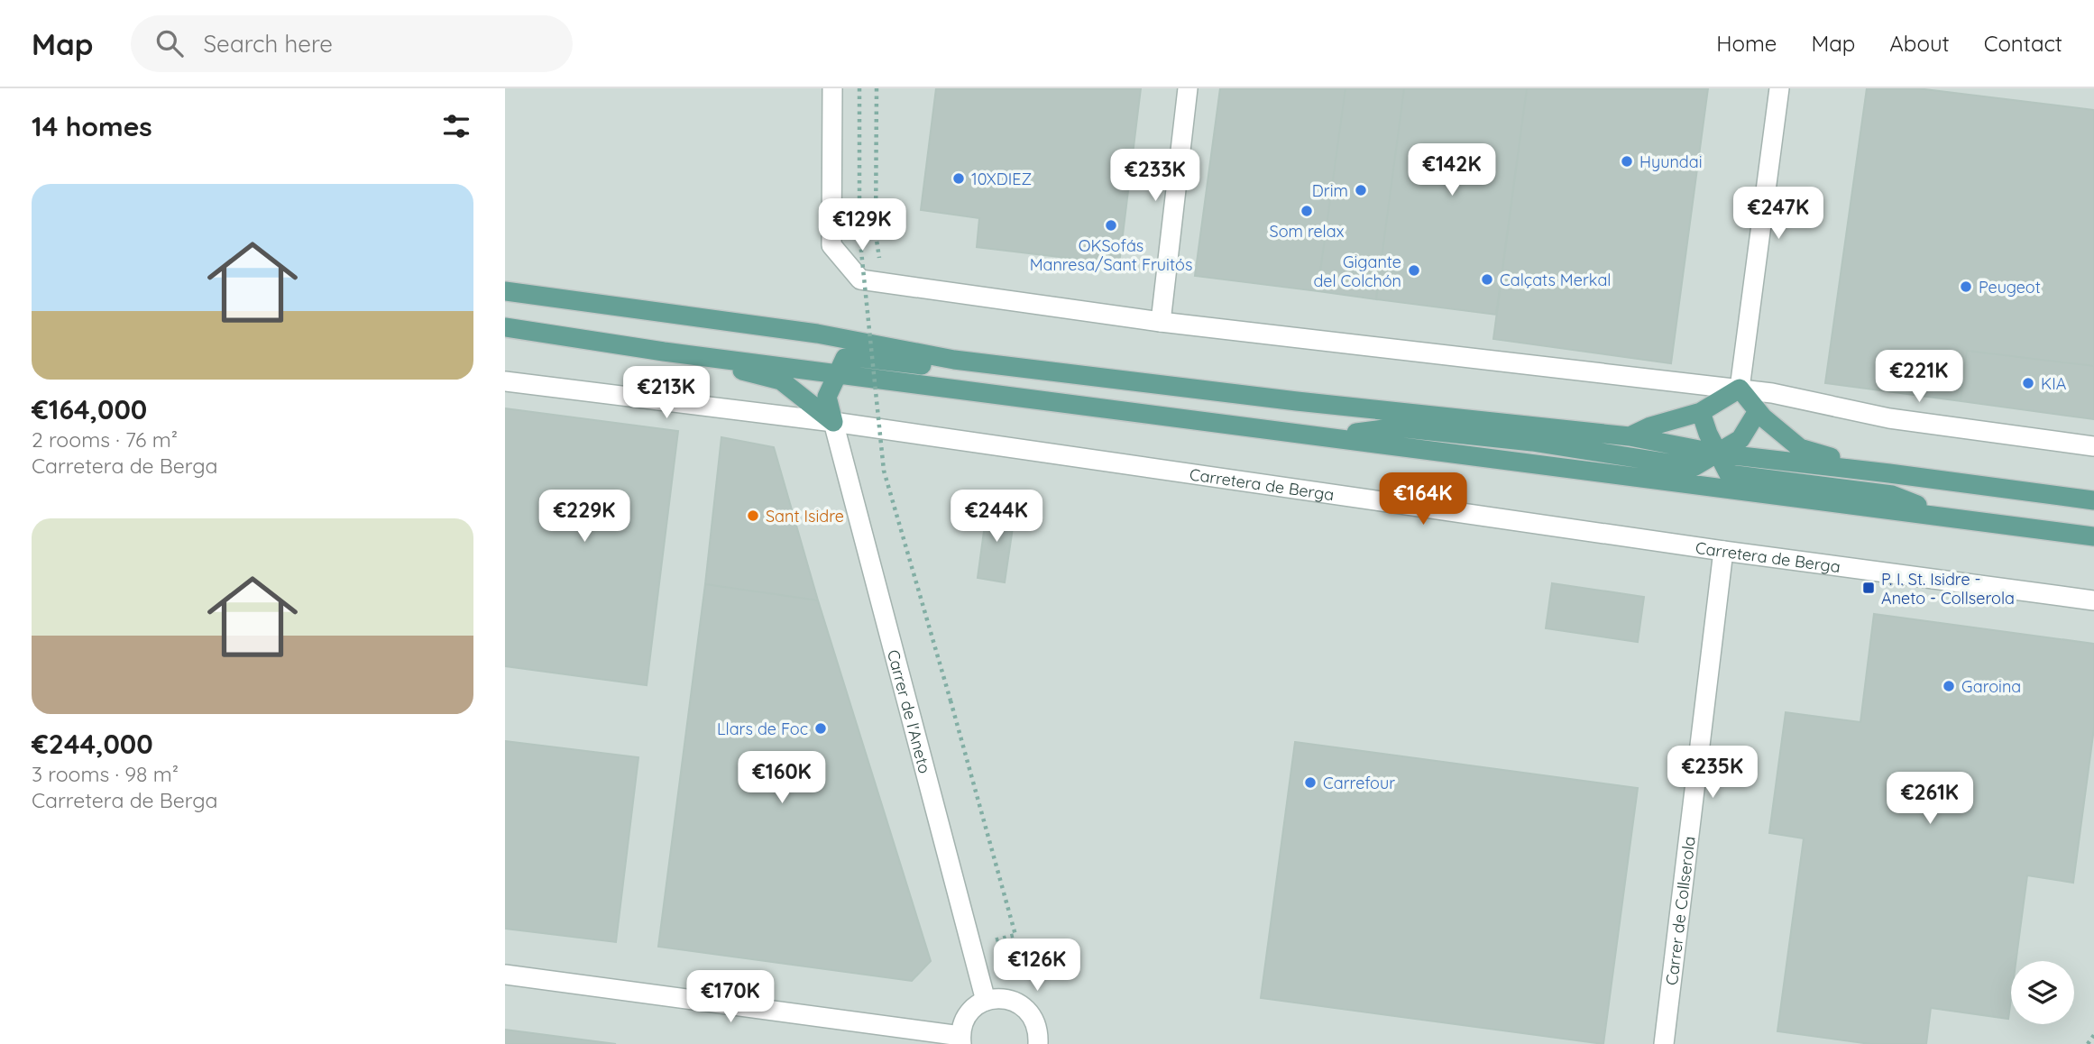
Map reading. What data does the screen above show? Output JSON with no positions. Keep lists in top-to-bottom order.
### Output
{
  "streets": {
    "street": ["Carretera de Berga", "Carrer de l'Aneto", "Carrer de Collserola"]
  },
  "crossings": [
    ["Carretera de Berga", "Carrer de l'Aneto"],
    ["Carretera de Berga", "Carrer de Collserola"]
  ],
  "places": {
    "other": [
      "Hyundai",
      "10XDIEZ",
      "Drim",
      "Som relax",
      "OKSofás Manresa/Sant Fruitós",
      "Gigante del Colchón",
      "Calçats Merkal",
      "Peugeot",
      "KIA",
      "Sant Isidre",
      "Garoina",
      "Llars de Foc",
      "Carrefour"
    ],
    "transit": ["P. I. St. Isidre - Aneto - Collserola"]
  },
  "page": {
    "header": "Map",
    "search": "Search here",
    "nav": [
      "Home",
      "Map",
      "About",
      "Contact"
    ],
    "heading": "14 homes",
    "price": [
      "€142K",
      "€233K",
      "€247K",
      "€129K",
      "€221K",
      "€213K",
      "€164K",
      "€229K",
      "€244K",
      "€235K",
      "€160K",
      "€261K",
      "€126K",
      "€170K"
    ],
    "list": [
      {
        "name": "€164,000",
        "note": "2 rooms · 76 m² · Carretera de Berga"
      },
      {
        "name": "€244,000",
        "note": "3 rooms · 98 m² · Carretera de Berga"
      }
    ]
  }
}
